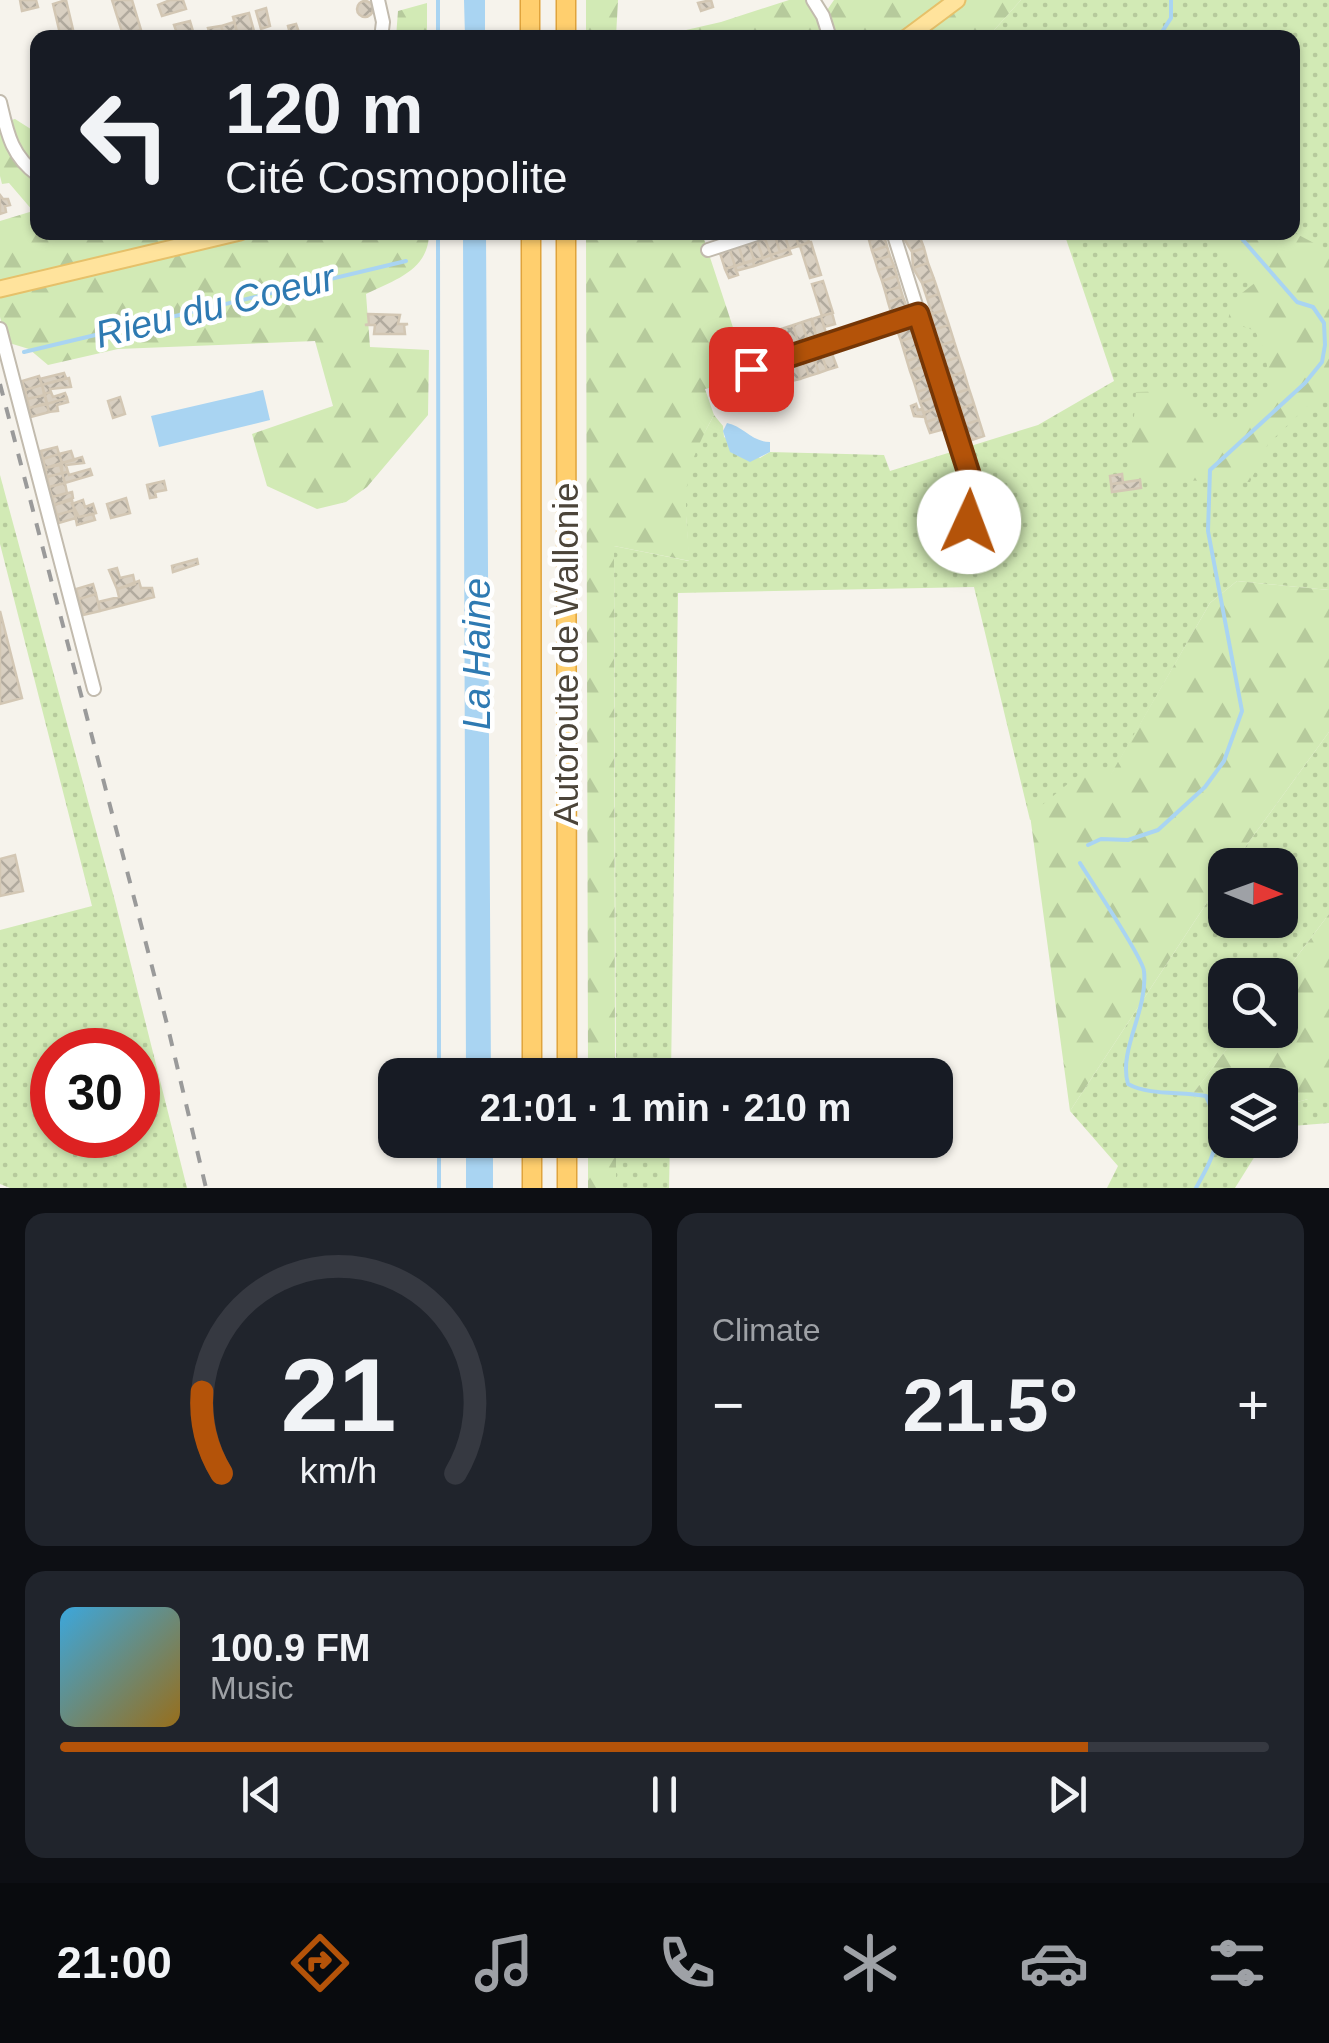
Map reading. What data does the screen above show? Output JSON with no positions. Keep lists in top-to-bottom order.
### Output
{
  "streets": {
    "highway": ["Autoroute de Wallonie"]
  },
  "water": ["Rieu du Coeur", "La Haine"],
  "north": "right",
  "page": {
    "turn": ["120 m", "Cité Cosmopolite"],
    "limit": "30",
    "trip": "21:01 · 1 min · 210 m",
    "tile": "Climate",
    "heat": ["−", "21.5°", "+"],
    "song": ["100.9 FM", "Music"],
    "tabs": "21:00",
    "gauge": ["21", "km/h"]
  }
}
